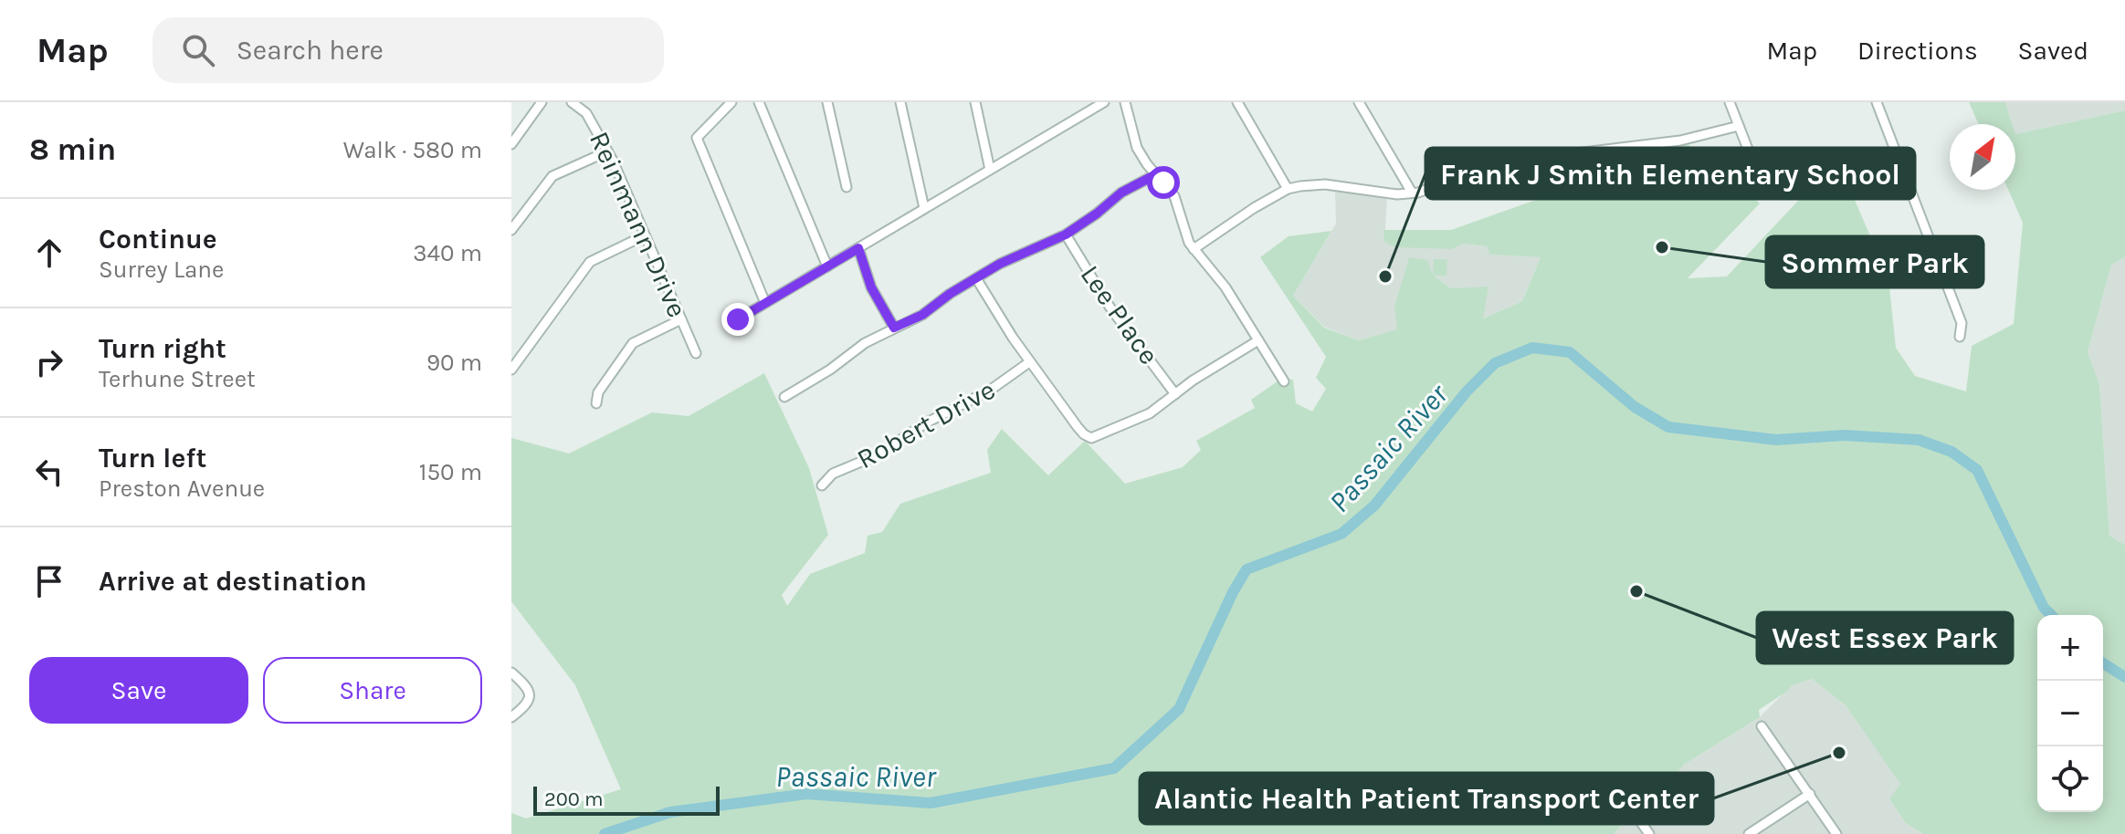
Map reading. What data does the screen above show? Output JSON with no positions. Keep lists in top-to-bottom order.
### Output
{
  "streets": {
    "street": ["Reinmann Drive", "Lee Place", "Robert Drive"]
  },
  "water": ["Passaic River"],
  "places": [
    "Sommer Park",
    "Frank J Smith Elementary School",
    "West Essex Park",
    "Alantic Health Patient Transport Center"
  ],
  "scale_bar": "200 m",
  "north": "top right",
  "page": {
    "header": "Map",
    "search": "Search here",
    "nav": ["Map", "Directions", "Saved"],
    "heading": ["8 min", "Walk · 580 m"],
    "list": [
      ["Continue", "Surrey Lane", "340 m"],
      ["Turn right", "Terhune Street", "90 m"],
      ["Turn left", "Preston Avenue", "150 m"],
      "Arrive at destination"
    ],
    "map_buttons": ["+", "−"],
    "buttons": ["Save", "Share"],
    "scale": "200 m"
  }
}
